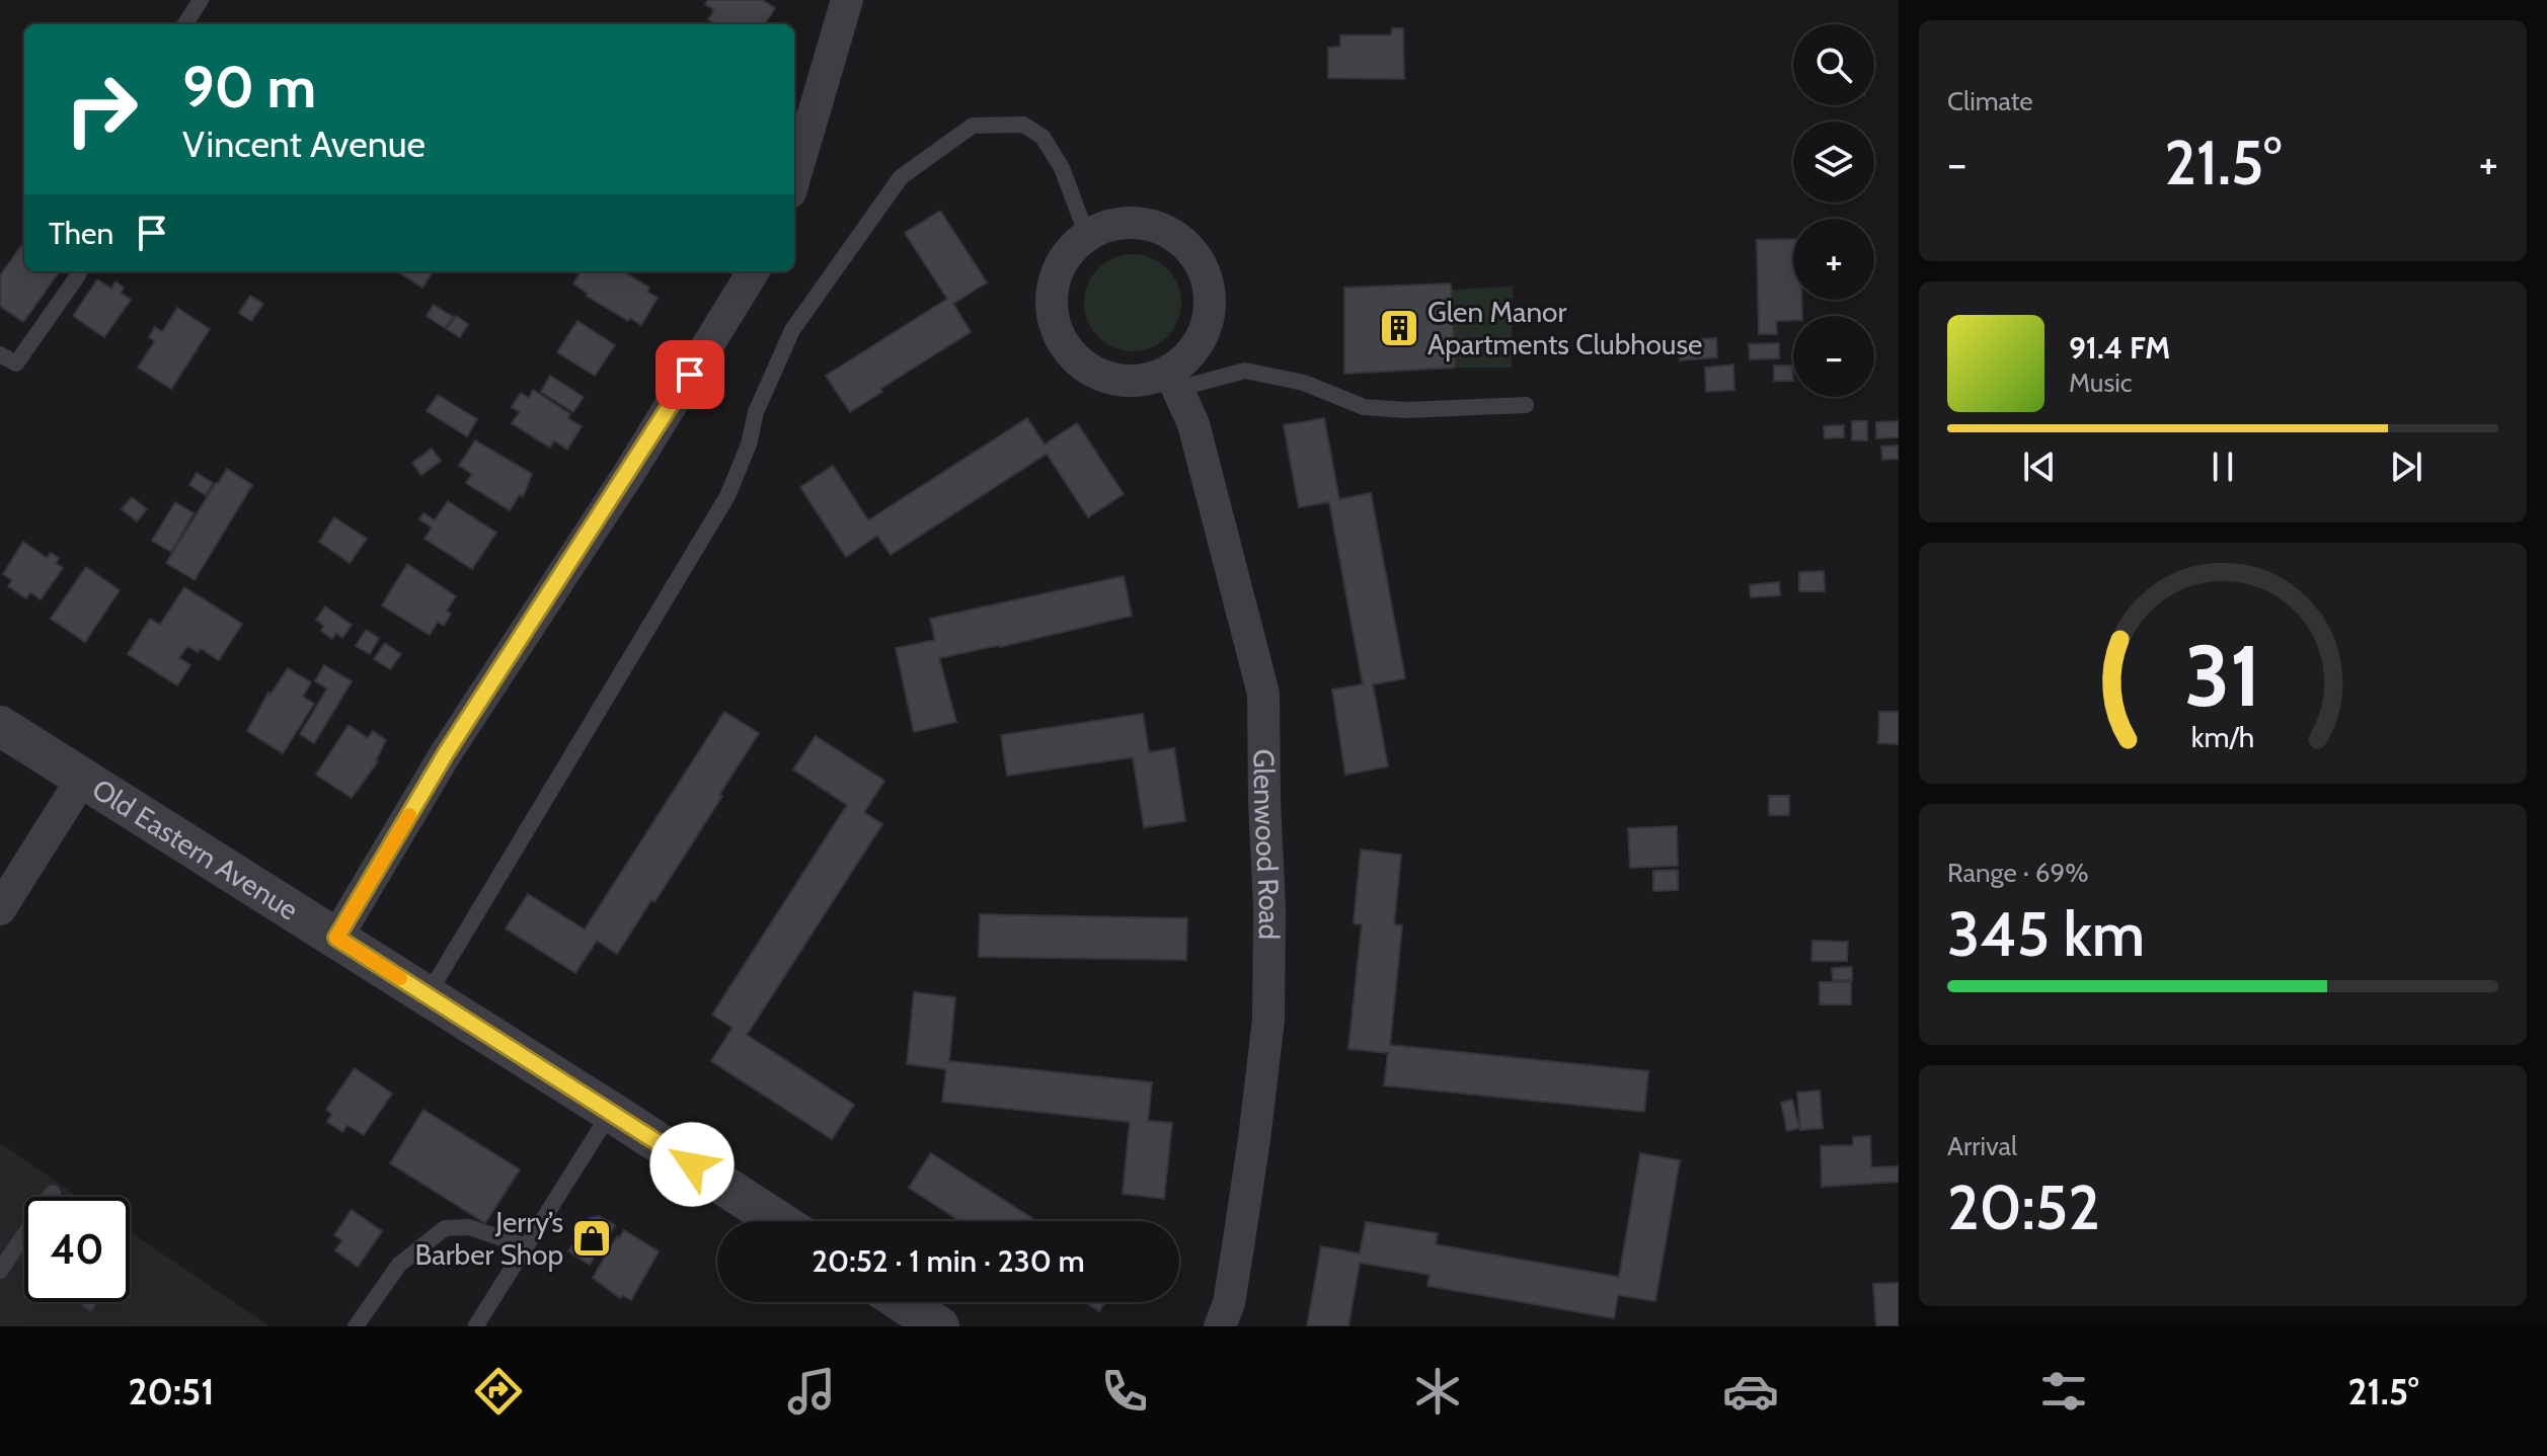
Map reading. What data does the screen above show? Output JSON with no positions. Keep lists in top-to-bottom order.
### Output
{
  "streets": {
    "street": ["Glenwood Road", "Old Eastern Avenue"]
  },
  "places": {
    "building": ["Glen Manor Apartments Clubhouse"],
    "shop": ["Jerry’s Barber Shop"]
  },
  "page": {
    "tile": [
      "Climate",
      ["Range · 69%", "345 km"],
      ["Arrival", "20:52"]
    ],
    "map_buttons": ["+", "−"],
    "turn": ["90 m", "Vincent Avenue"],
    "heat": ["−", "21.5°", "+"],
    "then": "Then",
    "song": ["91.4 FM", "Music"],
    "limit": "40",
    "trip": "20:52 · 1 min · 230 m",
    "tabs": ["20:51", "21.5°"],
    "gauge": ["31", "km/h"]
  }
}
